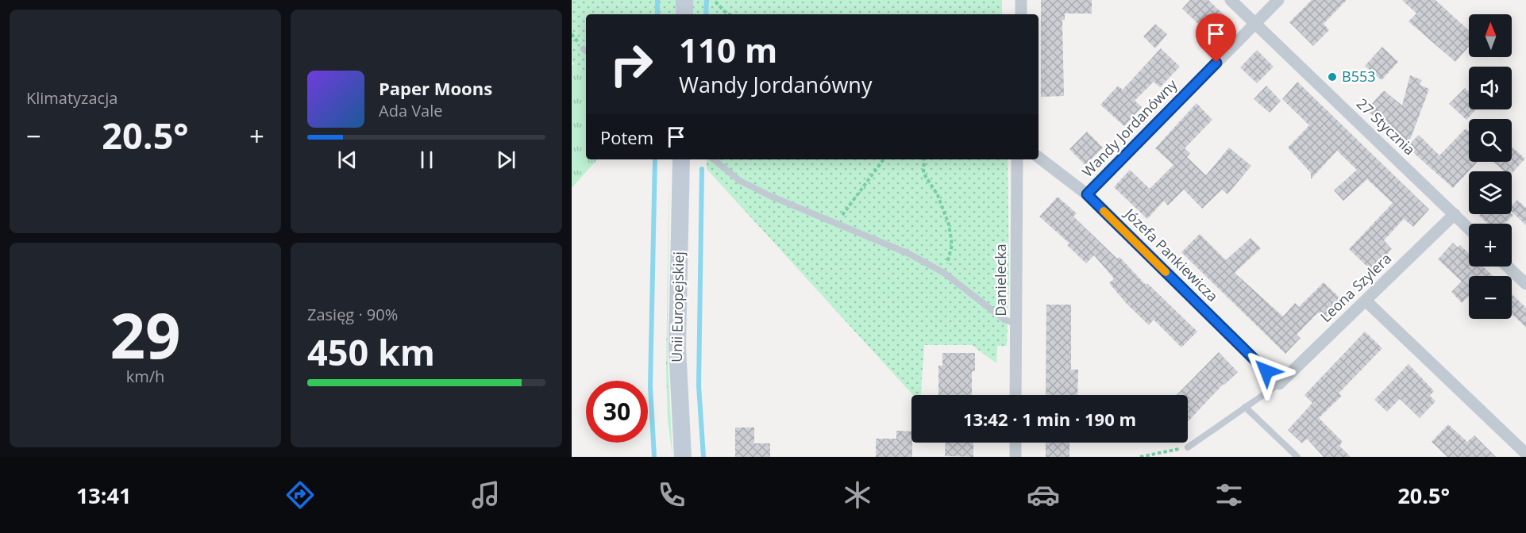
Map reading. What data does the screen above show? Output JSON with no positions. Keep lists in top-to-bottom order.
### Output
{
  "streets": {
    "street": [
      "27 Stycznia",
      "Wandy Jordanówny",
      "Józefa Pankiewicza",
      "Danielecka",
      "Leona Szylera",
      "Unii Europejskiej"
    ]
  },
  "crossings": [
    ["27 Stycznia", "Wandy Jordanówny"],
    ["27 Stycznia", "Leona Szylera"],
    ["Wandy Jordanówny", "Józefa Pankiewicza"],
    ["Józefa Pankiewicza", "Leona Szylera"]
  ],
  "places": ["B553"],
  "north": "top",
  "page": {
    "tile": [
      "Klimatyzacja",
      ["29", "km/h"],
      ["Zasięg · 90%", "450 km"]
    ],
    "map_buttons": ["+", "−"],
    "turn": ["110 m", "Wandy Jordanówny"],
    "song": ["Paper Moons", "Ada Vale"],
    "then": "Potem",
    "heat": ["−", "20.5°", "+"],
    "limit": "30",
    "trip": "13:42 · 1 min · 190 m",
    "tabs": ["13:41", "20.5°"]
  }
}
